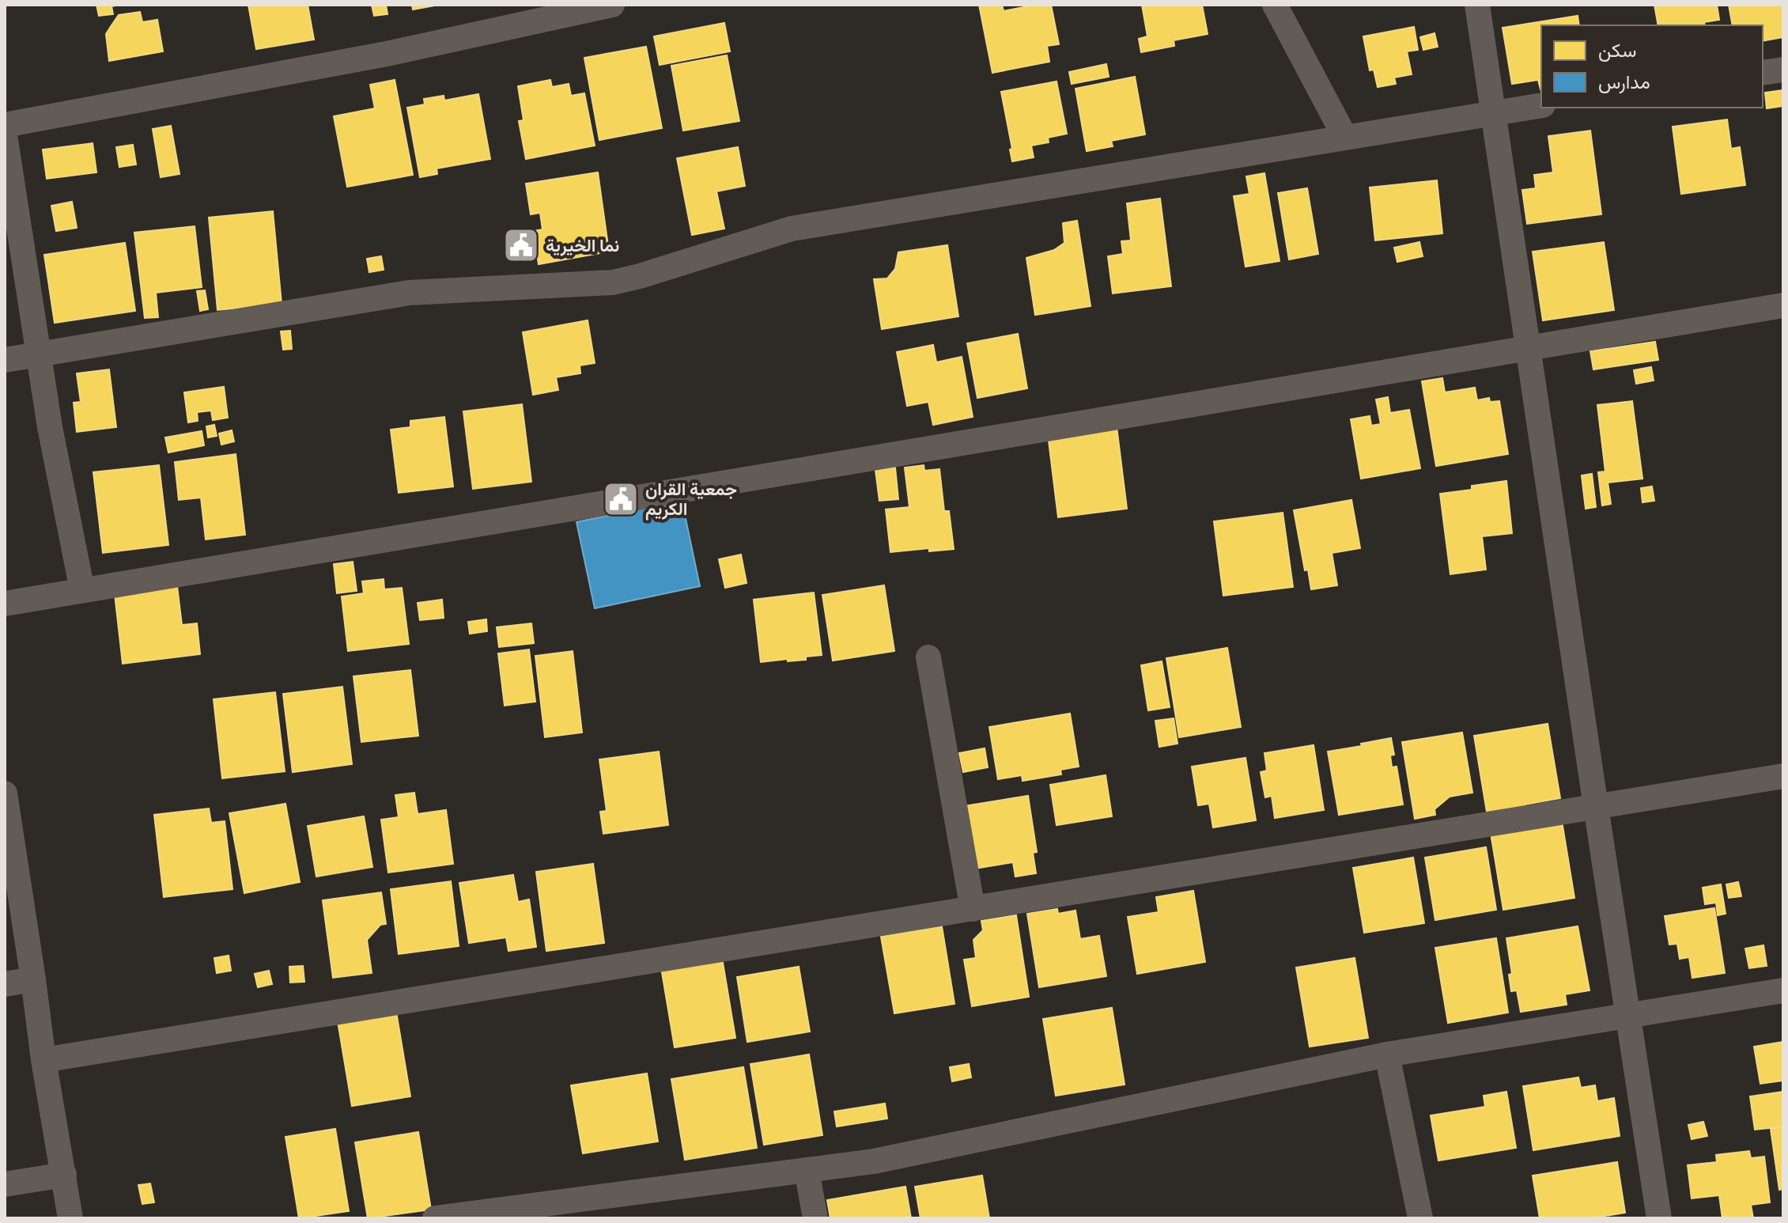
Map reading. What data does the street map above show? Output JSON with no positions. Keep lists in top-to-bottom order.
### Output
{
  "places": {
    "public building": ["نما الخيرية", "جمعية القران الكريم"]
  },
  "legend": ["سكن", "مدارس"]
}
